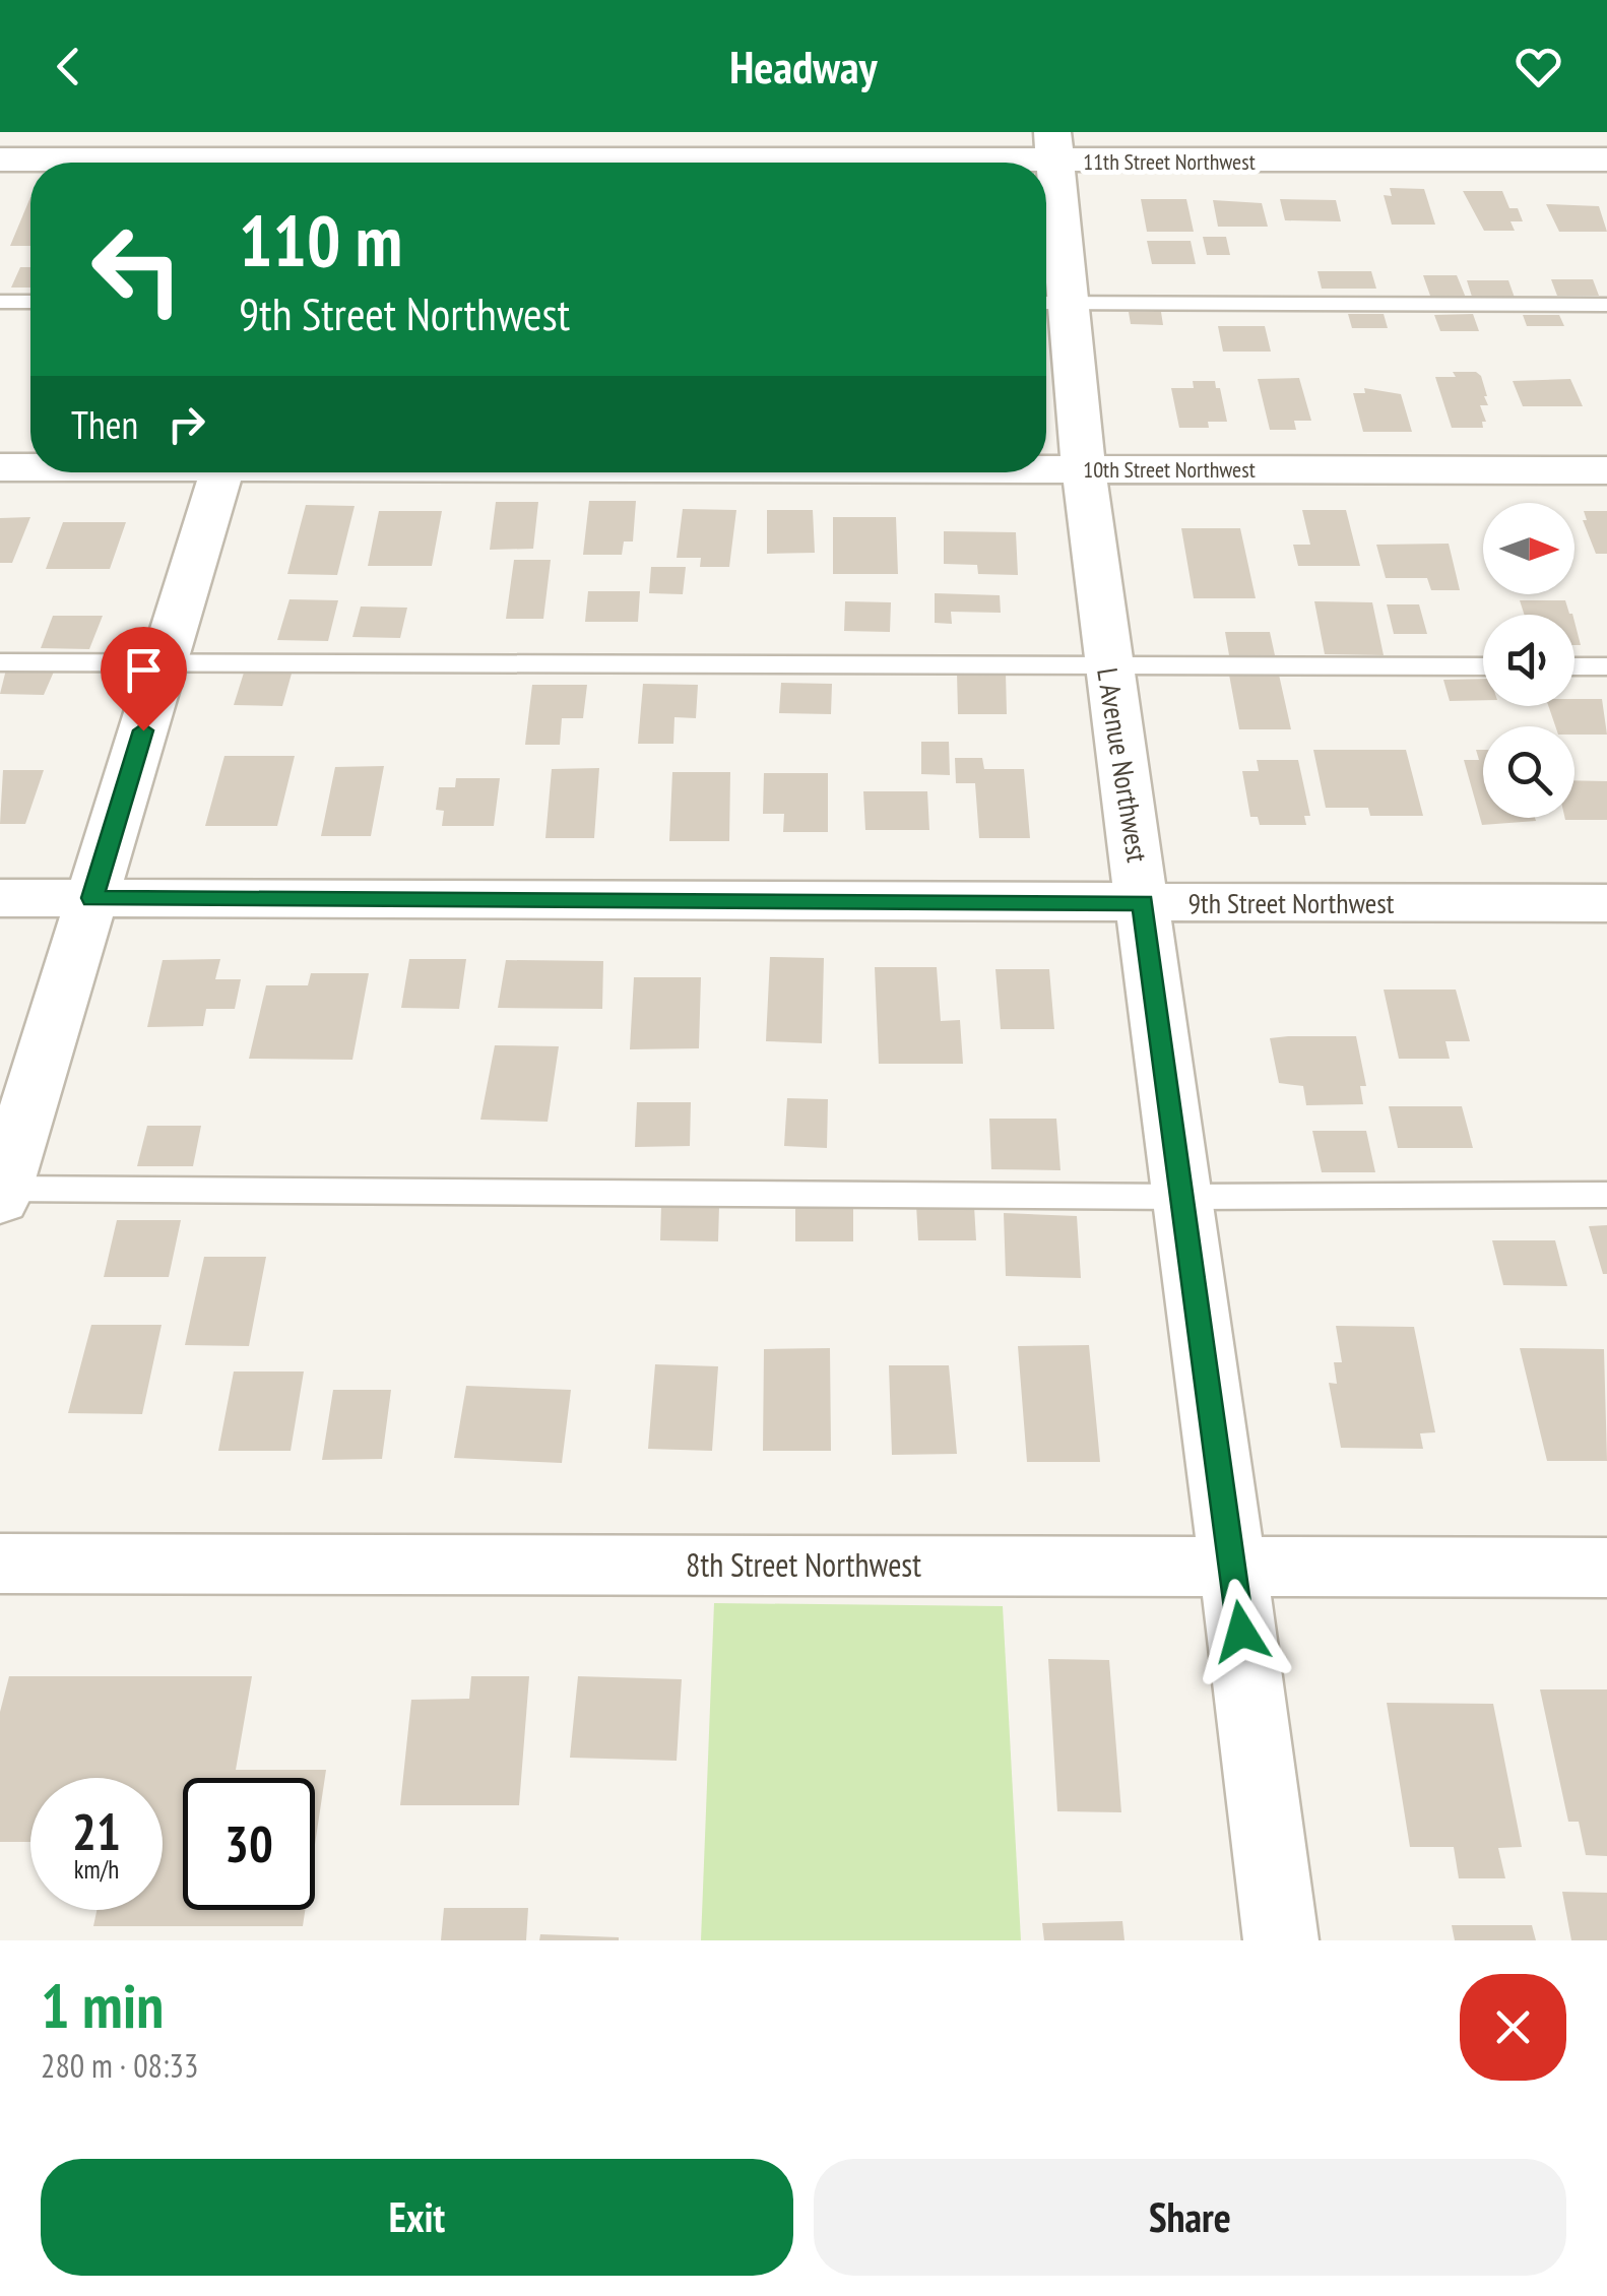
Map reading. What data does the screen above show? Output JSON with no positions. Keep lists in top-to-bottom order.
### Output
{
  "streets": {
    "street": [
      "11th Street Northwest",
      "10th Street Northwest",
      "L Avenue Northwest",
      "9th Street Northwest",
      "8th Street Northwest"
    ]
  },
  "crossings": [
    ["11th Street Northwest", "L Avenue Northwest"],
    ["10th Street Northwest", "L Avenue Northwest"],
    ["L Avenue Northwest", "9th Street Northwest"],
    ["L Avenue Northwest", "8th Street Northwest"]
  ],
  "north": "right",
  "page": {
    "header": "Headway",
    "turn": ["110 m", "9th Street Northwest"],
    "then": "Then",
    "speed": "21 km/h",
    "limit": "30",
    "heading": ["1 min", "280 m · 08:33"],
    "buttons": ["Exit", "Share"]
  }
}
